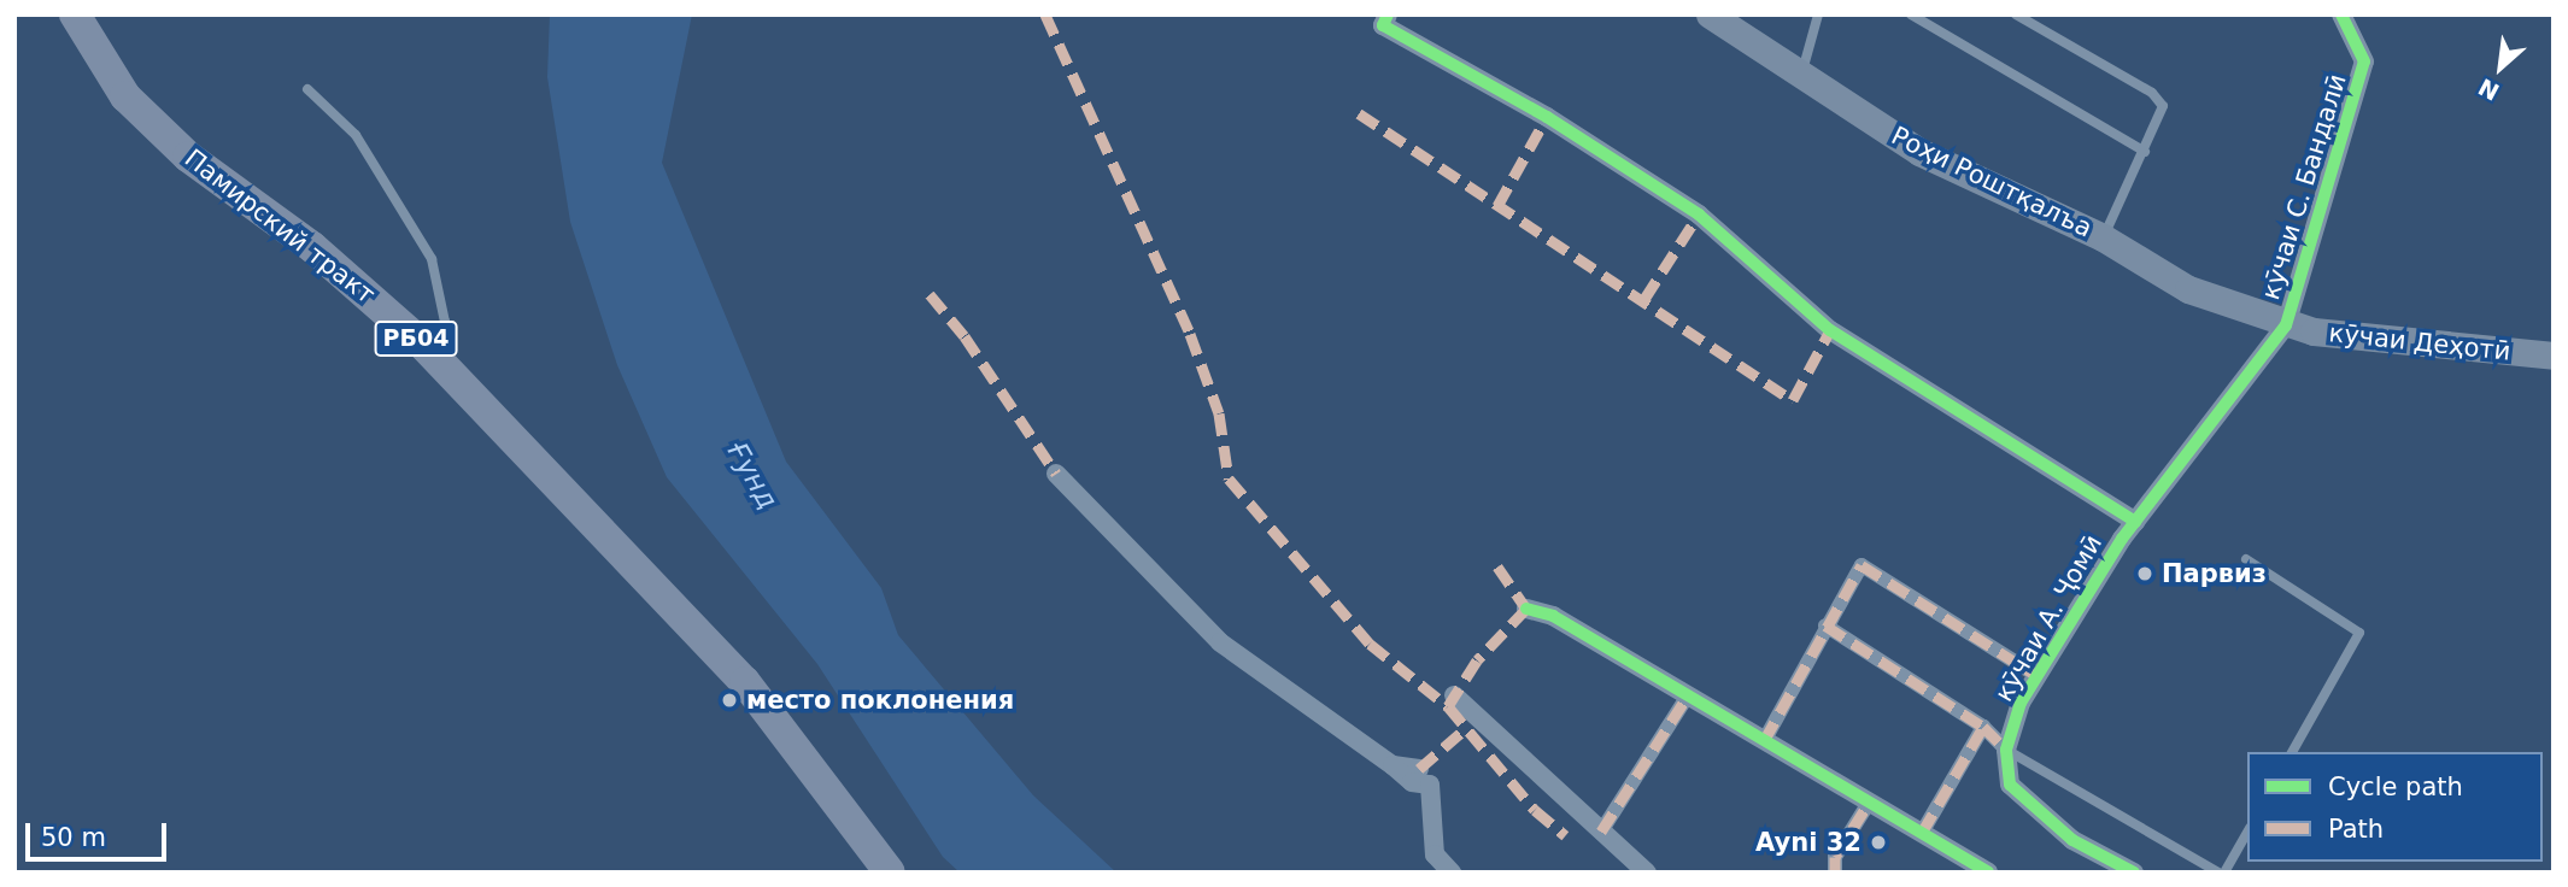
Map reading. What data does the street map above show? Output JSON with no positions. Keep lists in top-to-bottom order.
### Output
{
  "streets": {
    "main road": [
      "Роҳи Роштқалъа",
      "Памирский тракт",
      "РБ04",
      "кӯчаи Деҳотӣ"
    ],
    "street": ["кӯчаи С. Бандалӣ", "кӯчаи А. Ҷомӣ"]
  },
  "crossings": [
    ["Роҳи Роштқалъа", "кӯчаи С. Бандалӣ"],
    ["Роҳи Роштқалъа", "кӯчаи Деҳотӣ"],
    ["Роҳи Роштқалъа", "кӯчаи А. Ҷомӣ"],
    ["кӯчаи С. Бандалӣ", "кӯчаи Деҳотӣ"],
    ["кӯчаи С. Бандалӣ", "кӯчаи А. Ҷомӣ"],
    ["кӯчаи Деҳотӣ", "кӯчаи А. Ҷомӣ"]
  ],
  "water": ["Ғунд"],
  "places": ["Парвиз", "место поклонения", "Ayni 32"],
  "legend": ["Cycle path", "Path"],
  "scale_bar": "50 m",
  "north": "bottom left"
}
